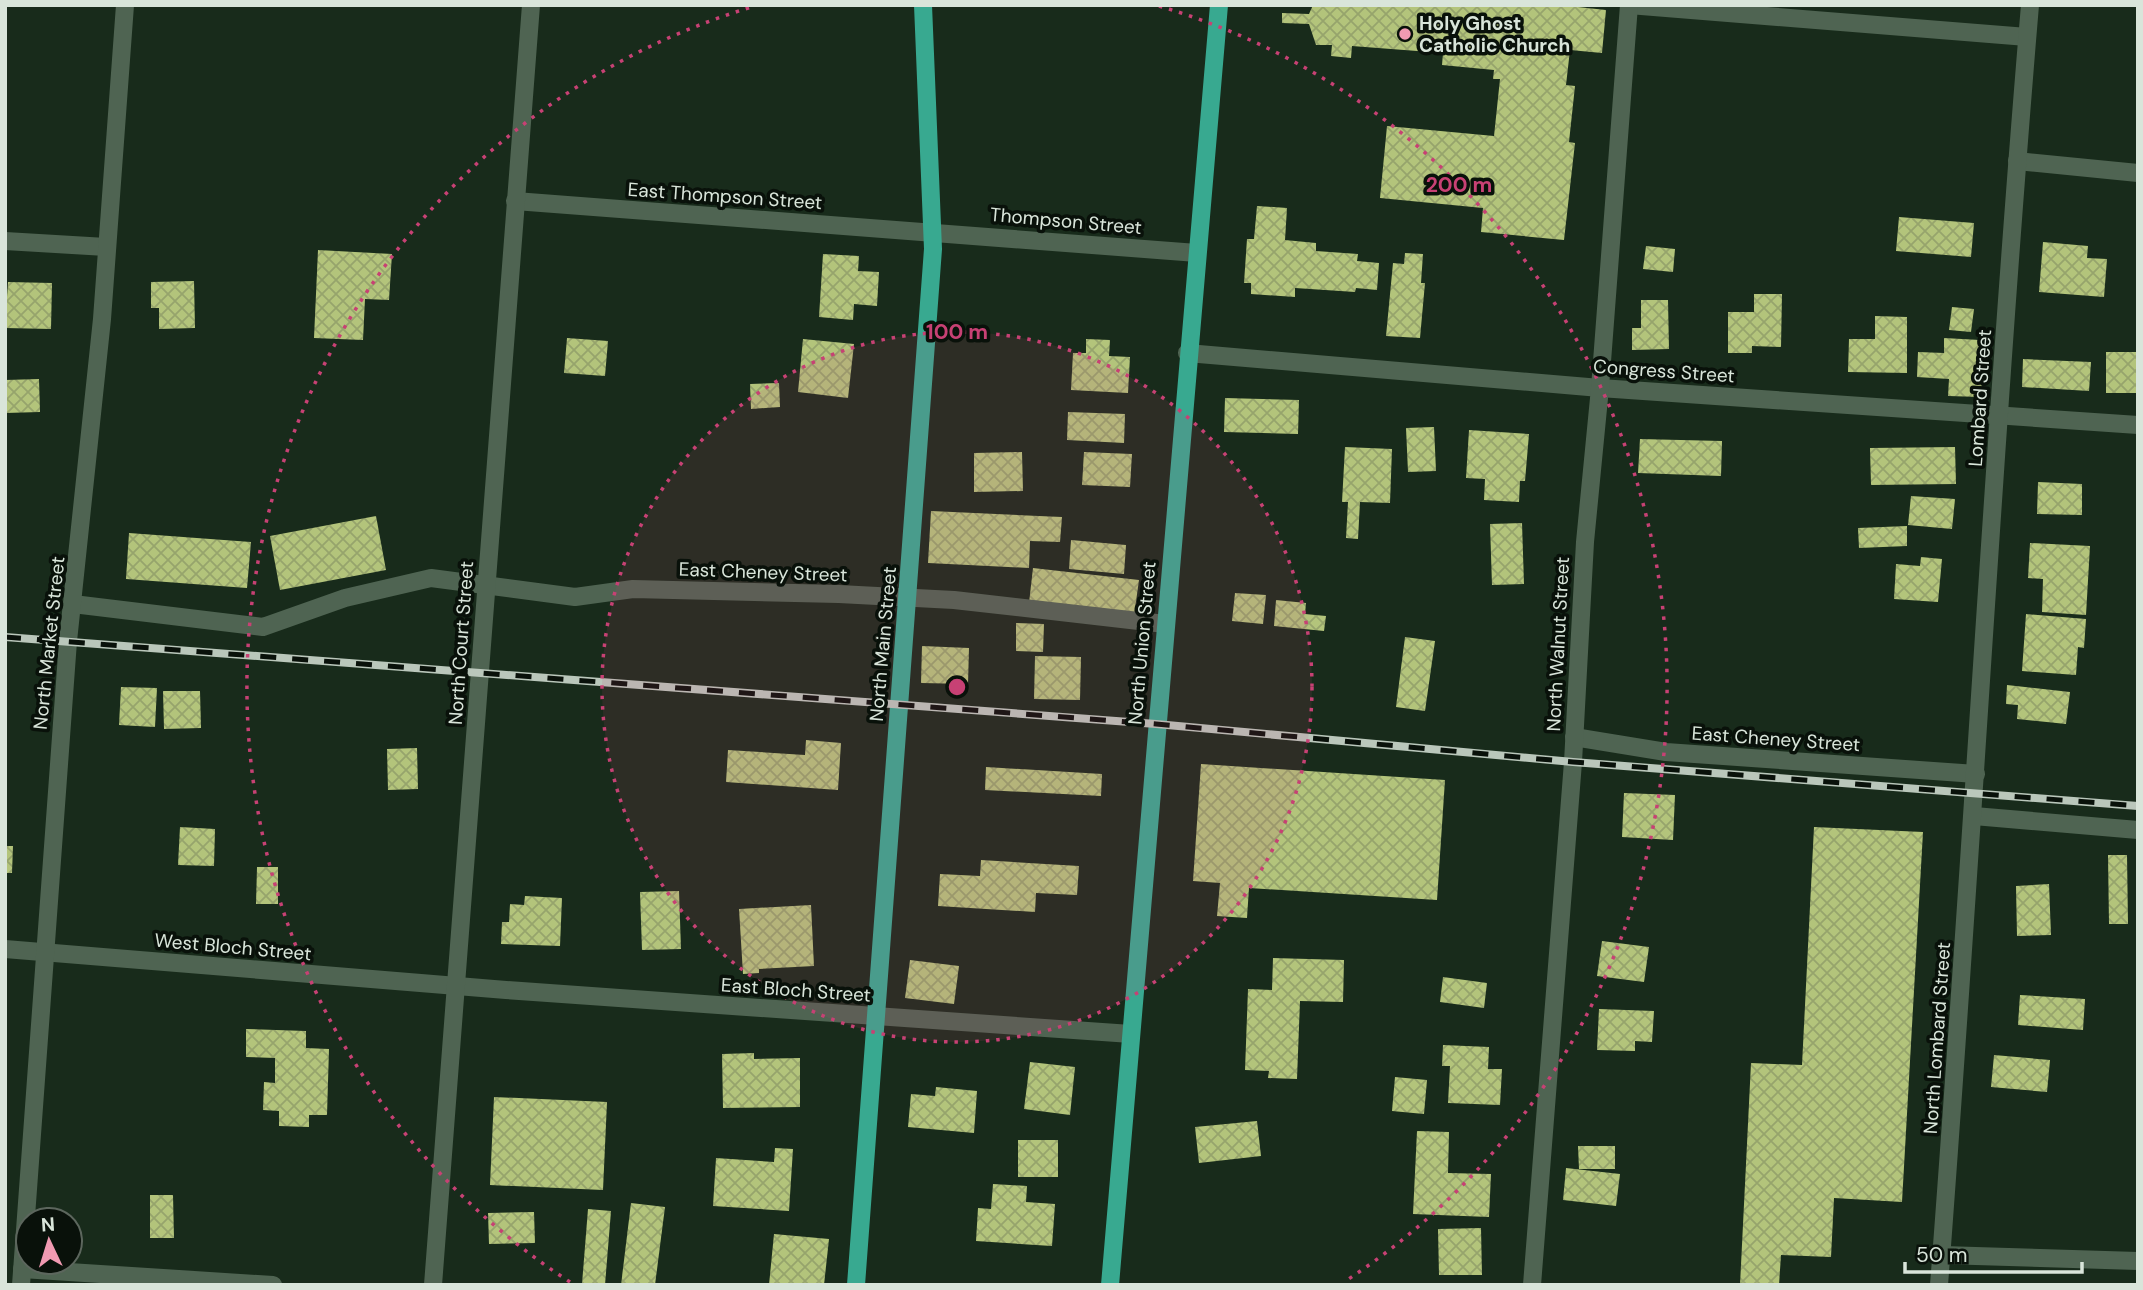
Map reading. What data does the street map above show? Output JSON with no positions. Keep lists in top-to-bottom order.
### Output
{
  "streets": {
    "main road": ["North Union Street", "North Main Street"],
    "street": [
      "East Thompson Street",
      "Thompson Street",
      "Congress Street",
      "Lombard Street",
      "East Cheney Street",
      "North Market Street",
      "North Court Street",
      "North Walnut Street",
      "West Bloch Street",
      "East Bloch Street",
      "North Lombard Street"
    ]
  },
  "crossings": [
    ["East Thompson Street", "Thompson Street"],
    ["East Thompson Street", "North Court Street"],
    ["East Thompson Street", "North Main Street"],
    ["Thompson Street", "North Union Street"],
    ["Thompson Street", "North Main Street"],
    ["Congress Street", "Lombard Street"],
    ["Congress Street", "North Union Street"],
    ["Congress Street", "North Walnut Street"],
    ["Lombard Street", "East Cheney Street"],
    ["Lombard Street", "North Lombard Street"],
    ["East Cheney Street", "North Market Street"],
    ["East Cheney Street", "North Court Street"],
    ["East Cheney Street", "North Union Street"],
    ["East Cheney Street", "North Main Street"],
    ["East Cheney Street", "North Walnut Street"],
    ["North Market Street", "West Bloch Street"],
    ["North Court Street", "West Bloch Street"],
    ["North Court Street", "East Bloch Street"],
    ["North Union Street", "East Bloch Street"],
    ["North Main Street", "East Bloch Street"],
    ["West Bloch Street", "East Bloch Street"]
  ],
  "places": ["Holy Ghost Catholic Church"],
  "scale_bar": "50 m",
  "north": "top",
  "rings": ["200 m", "100 m"]
}
